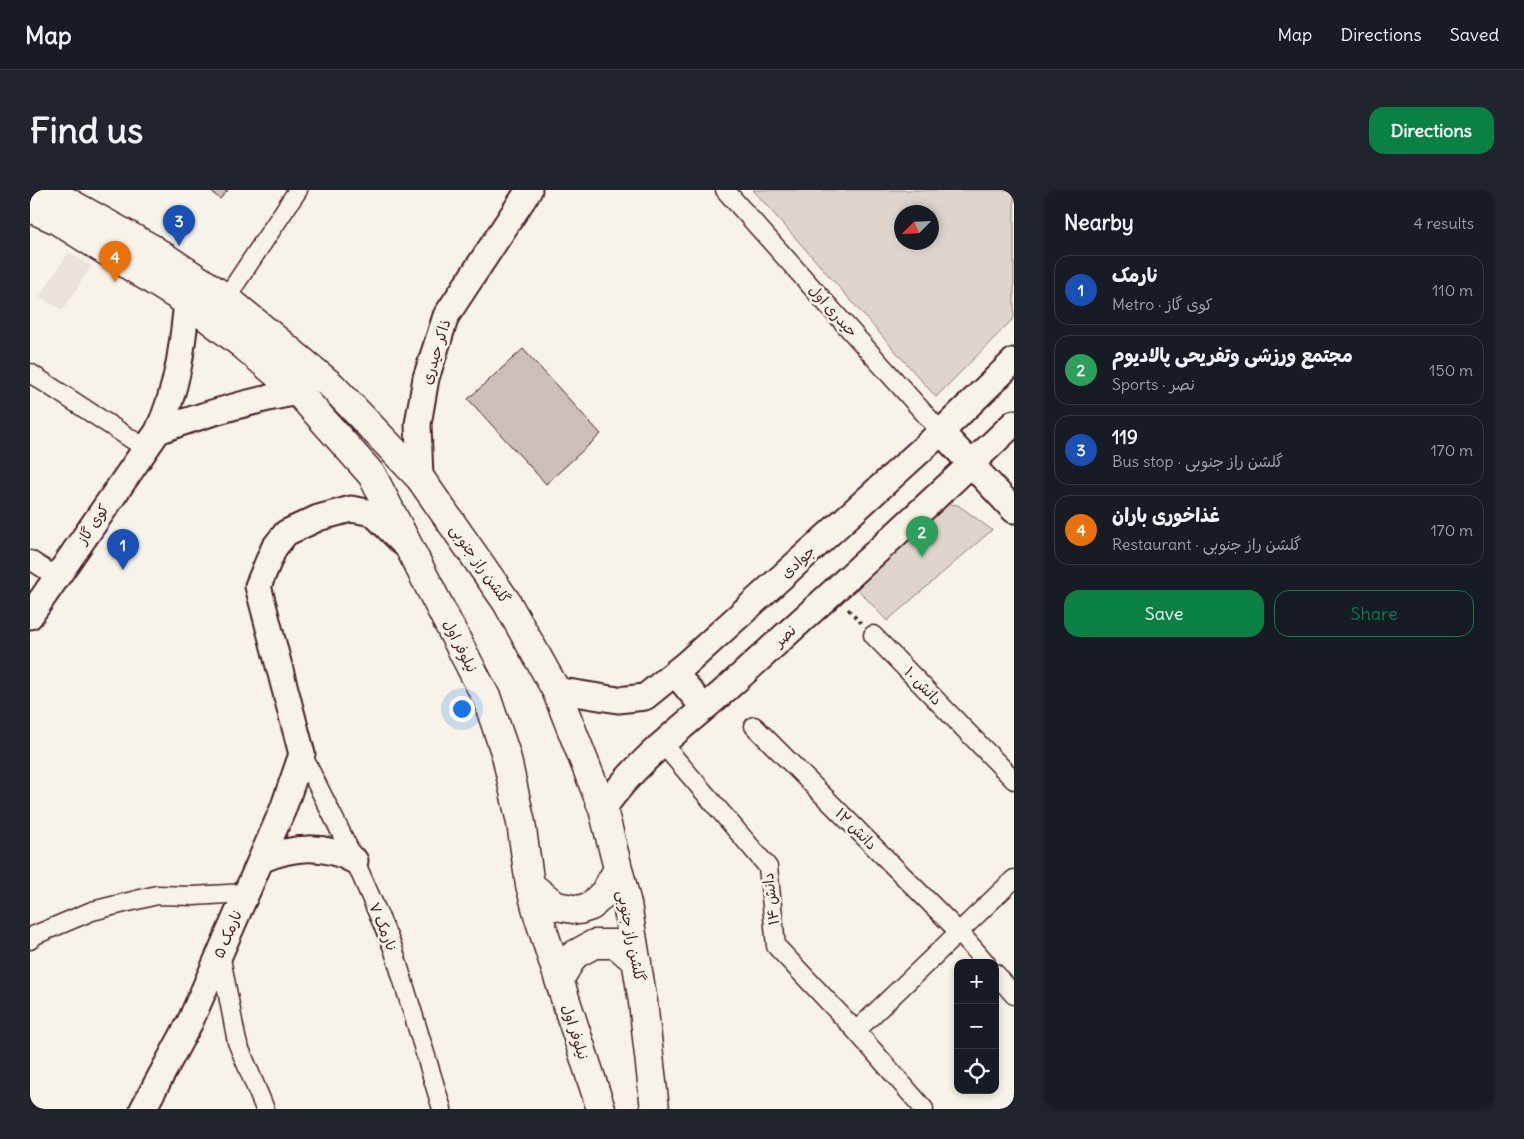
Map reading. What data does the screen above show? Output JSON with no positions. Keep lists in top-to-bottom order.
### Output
{
  "streets": {
    "main road": ["گلشن راز جنوبی", "نیلوفر اول"],
    "street": [
      "حیدری اول",
      "ذاکر حیدری",
      "کوی گاز",
      "جوادی",
      "نصر",
      "دانش ۱۰",
      "دانش ۱۲",
      "دانش ۱۴",
      "نارمک ۷",
      "نارمک ۵"
    ]
  },
  "crossings": [
    ["حیدری اول", "جوادی"],
    ["ذاکر حیدری", "گلشن راز جنوبی"],
    ["جوادی", "گلشن راز جنوبی"],
    ["گلشن راز جنوبی", "نصر"],
    ["نصر", "دانش ۱۴"],
    ["نیلوفر اول", "نارمک ۷"],
    ["نیلوفر اول", "نارمک ۵"],
    ["نارمک ۷", "نارمک ۵"]
  ],
  "north": "bottom left",
  "page": {
    "header": "Map",
    "nav": ["Map", "Directions", "Saved"],
    "buttons": [
      "Directions",
      ["Save", "Share"]
    ],
    "title": "Find us",
    "heading": ["Nearby", "4 results"],
    "pins": [
      "3",
      "4",
      "2",
      "1"
    ],
    "list": [
      {
        "mark": "1",
        "name": "نارمک",
        "note": "Metro · کوی گاز",
        "value": "110 m"
      },
      {
        "mark": "2",
        "name": "مجتمع ورزشی وتفریحی پالادیوم",
        "note": "Sports · نصر",
        "value": "150 m"
      },
      {
        "mark": "3",
        "name": "119",
        "note": "Bus stop · گلشن راز جنوبی",
        "value": "170 m"
      },
      {
        "mark": "4",
        "name": "غذاخوری باران",
        "note": "Restaurant · گلشن راز جنوبی",
        "value": "170 m"
      }
    ],
    "map_buttons": ["+", "−"]
  }
}
